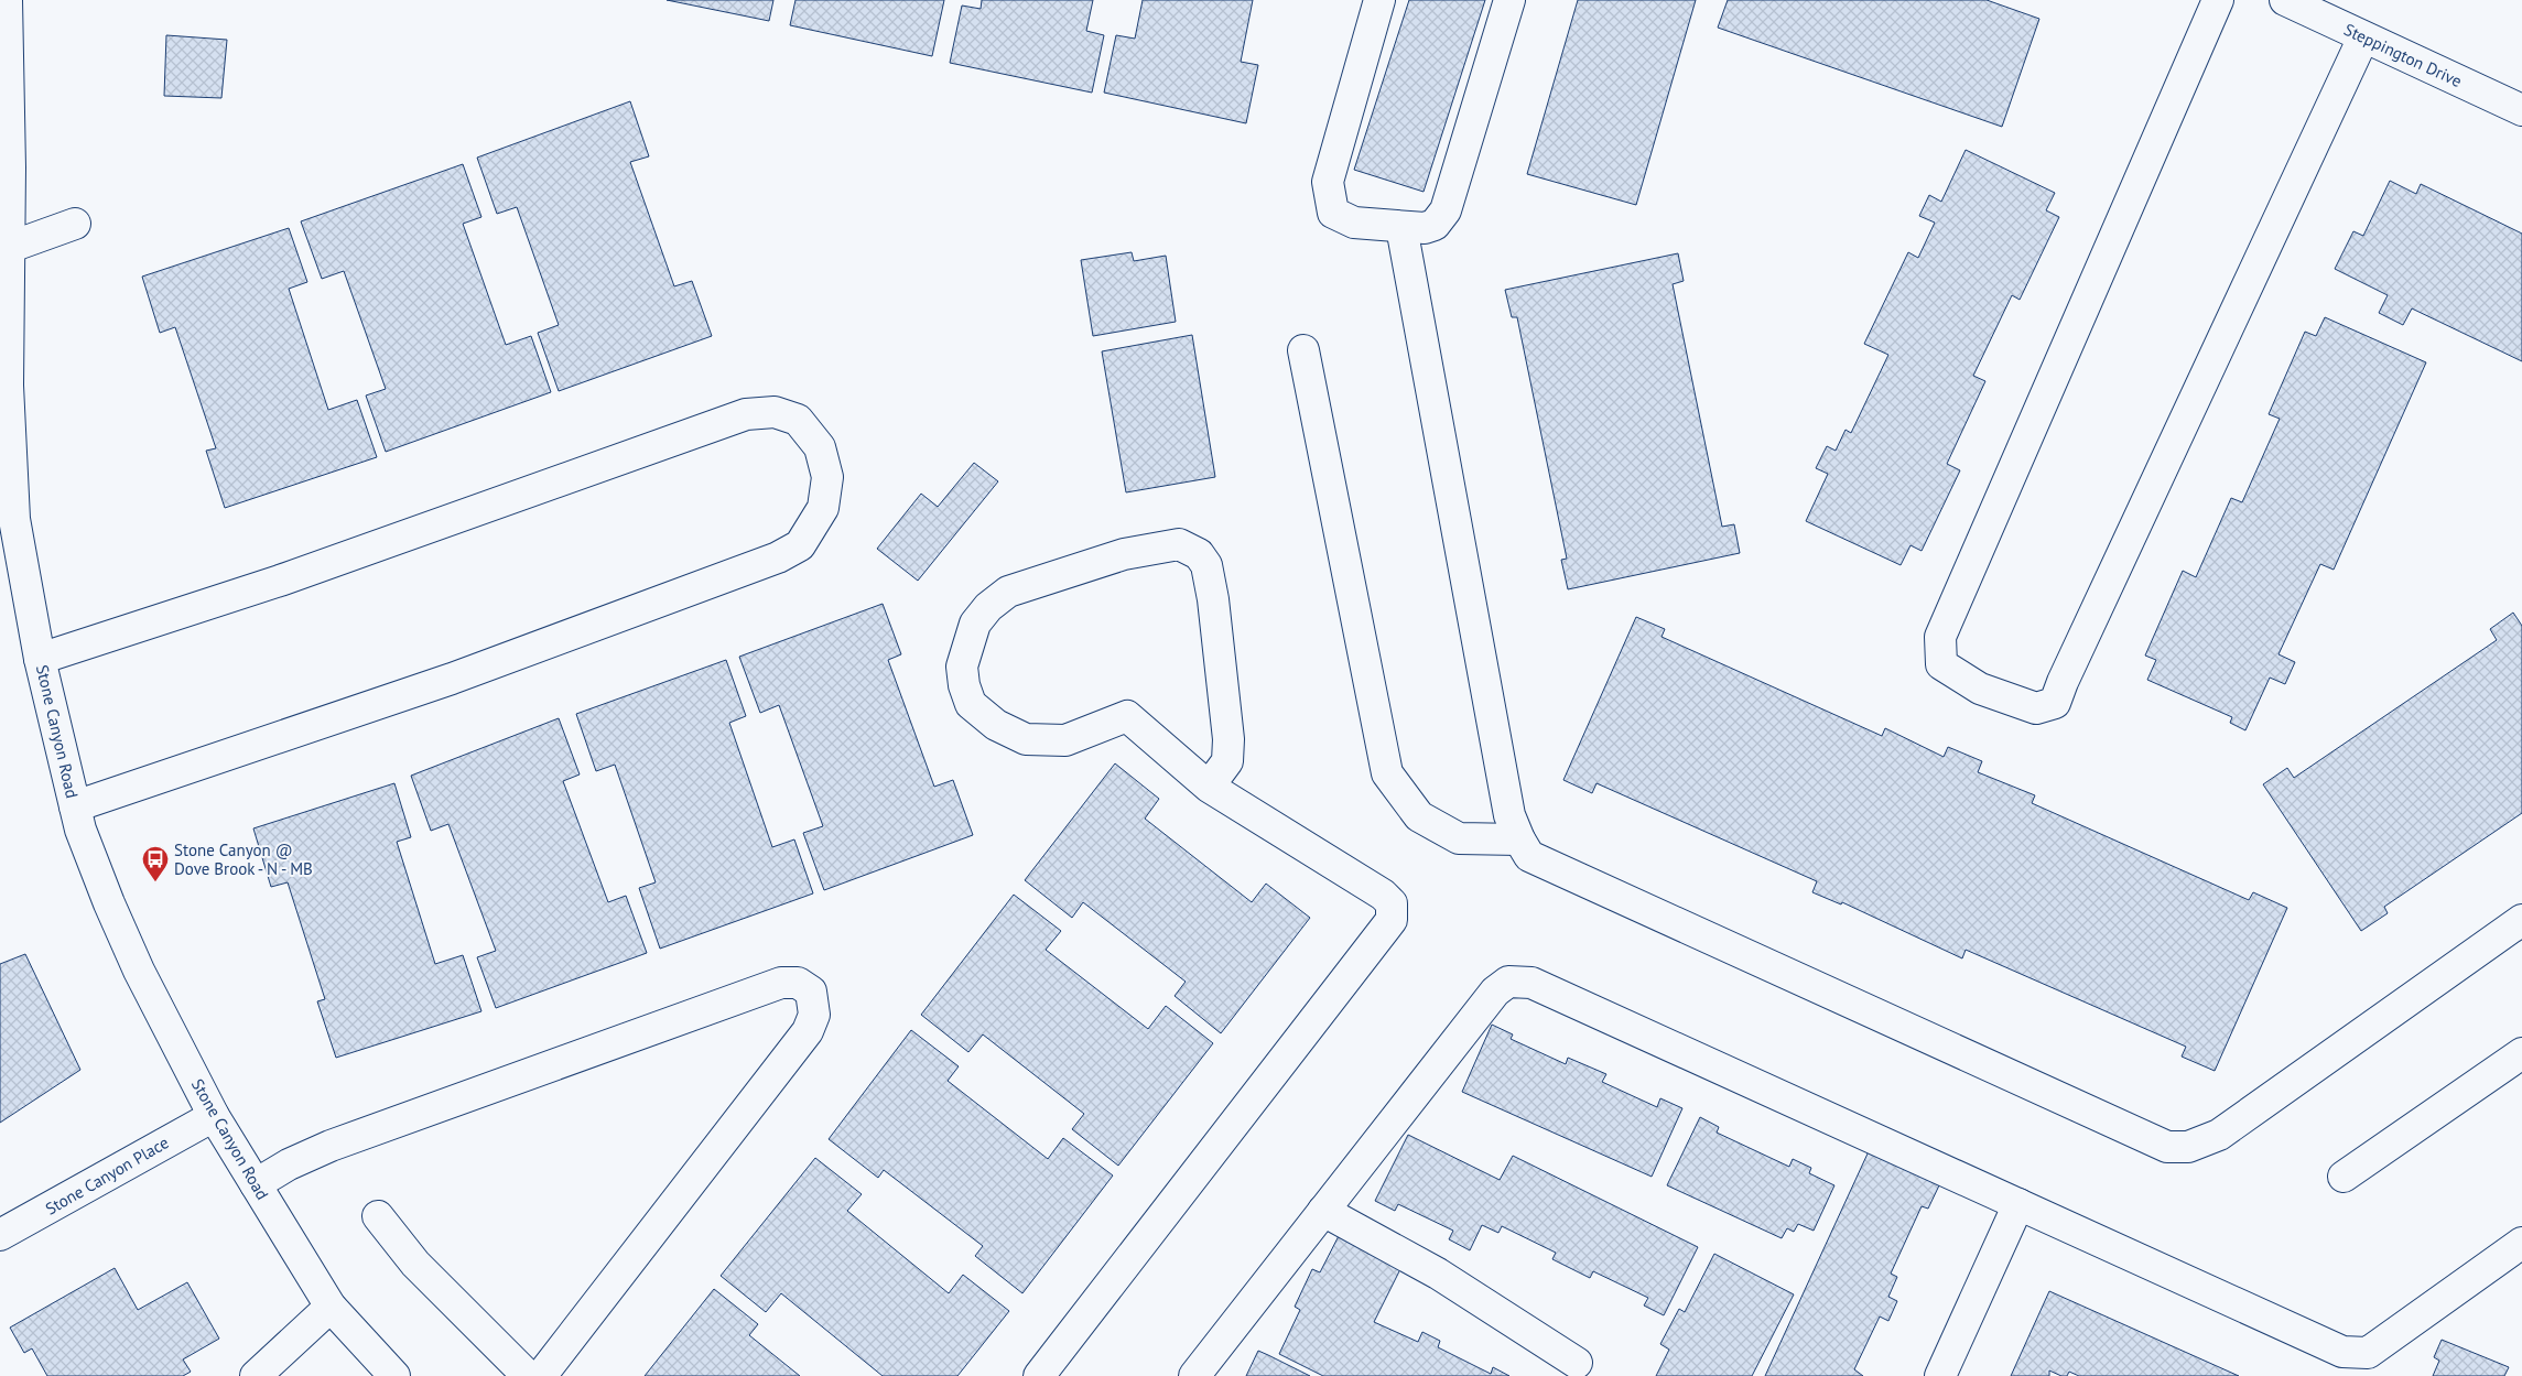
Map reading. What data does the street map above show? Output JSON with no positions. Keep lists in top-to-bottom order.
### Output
{
  "streets": {
    "street": ["Steppington Drive", "Stone Canyon Road", "Stone Canyon Place"]
  },
  "crossings": [
    ["Stone Canyon Road", "Stone Canyon Place"]
  ],
  "places": {
    "bus stop": ["Stone Canyon @ Dove Brook - N - MB"]
  }
}
